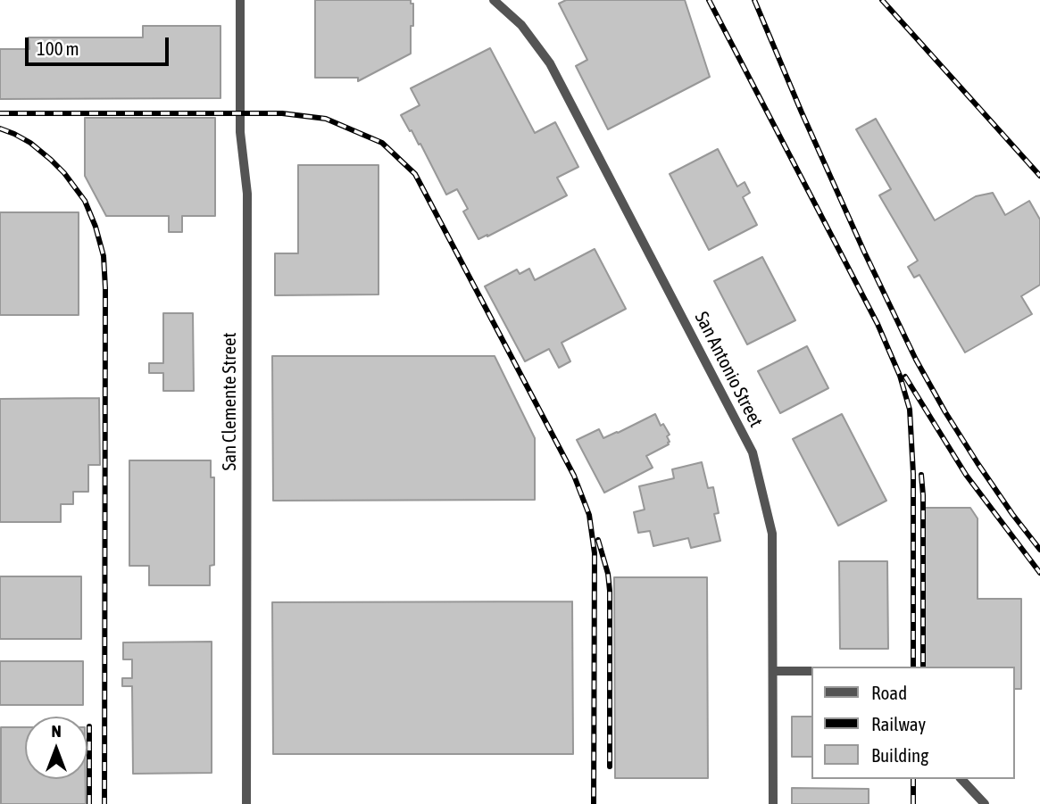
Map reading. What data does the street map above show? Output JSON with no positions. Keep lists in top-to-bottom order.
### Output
{
  "streets": {
    "street": ["San Antonio Street", "San Clemente Street"]
  },
  "legend": ["Road", "Railway", "Building"],
  "scale_bar": "100 m",
  "north": "top"
}
